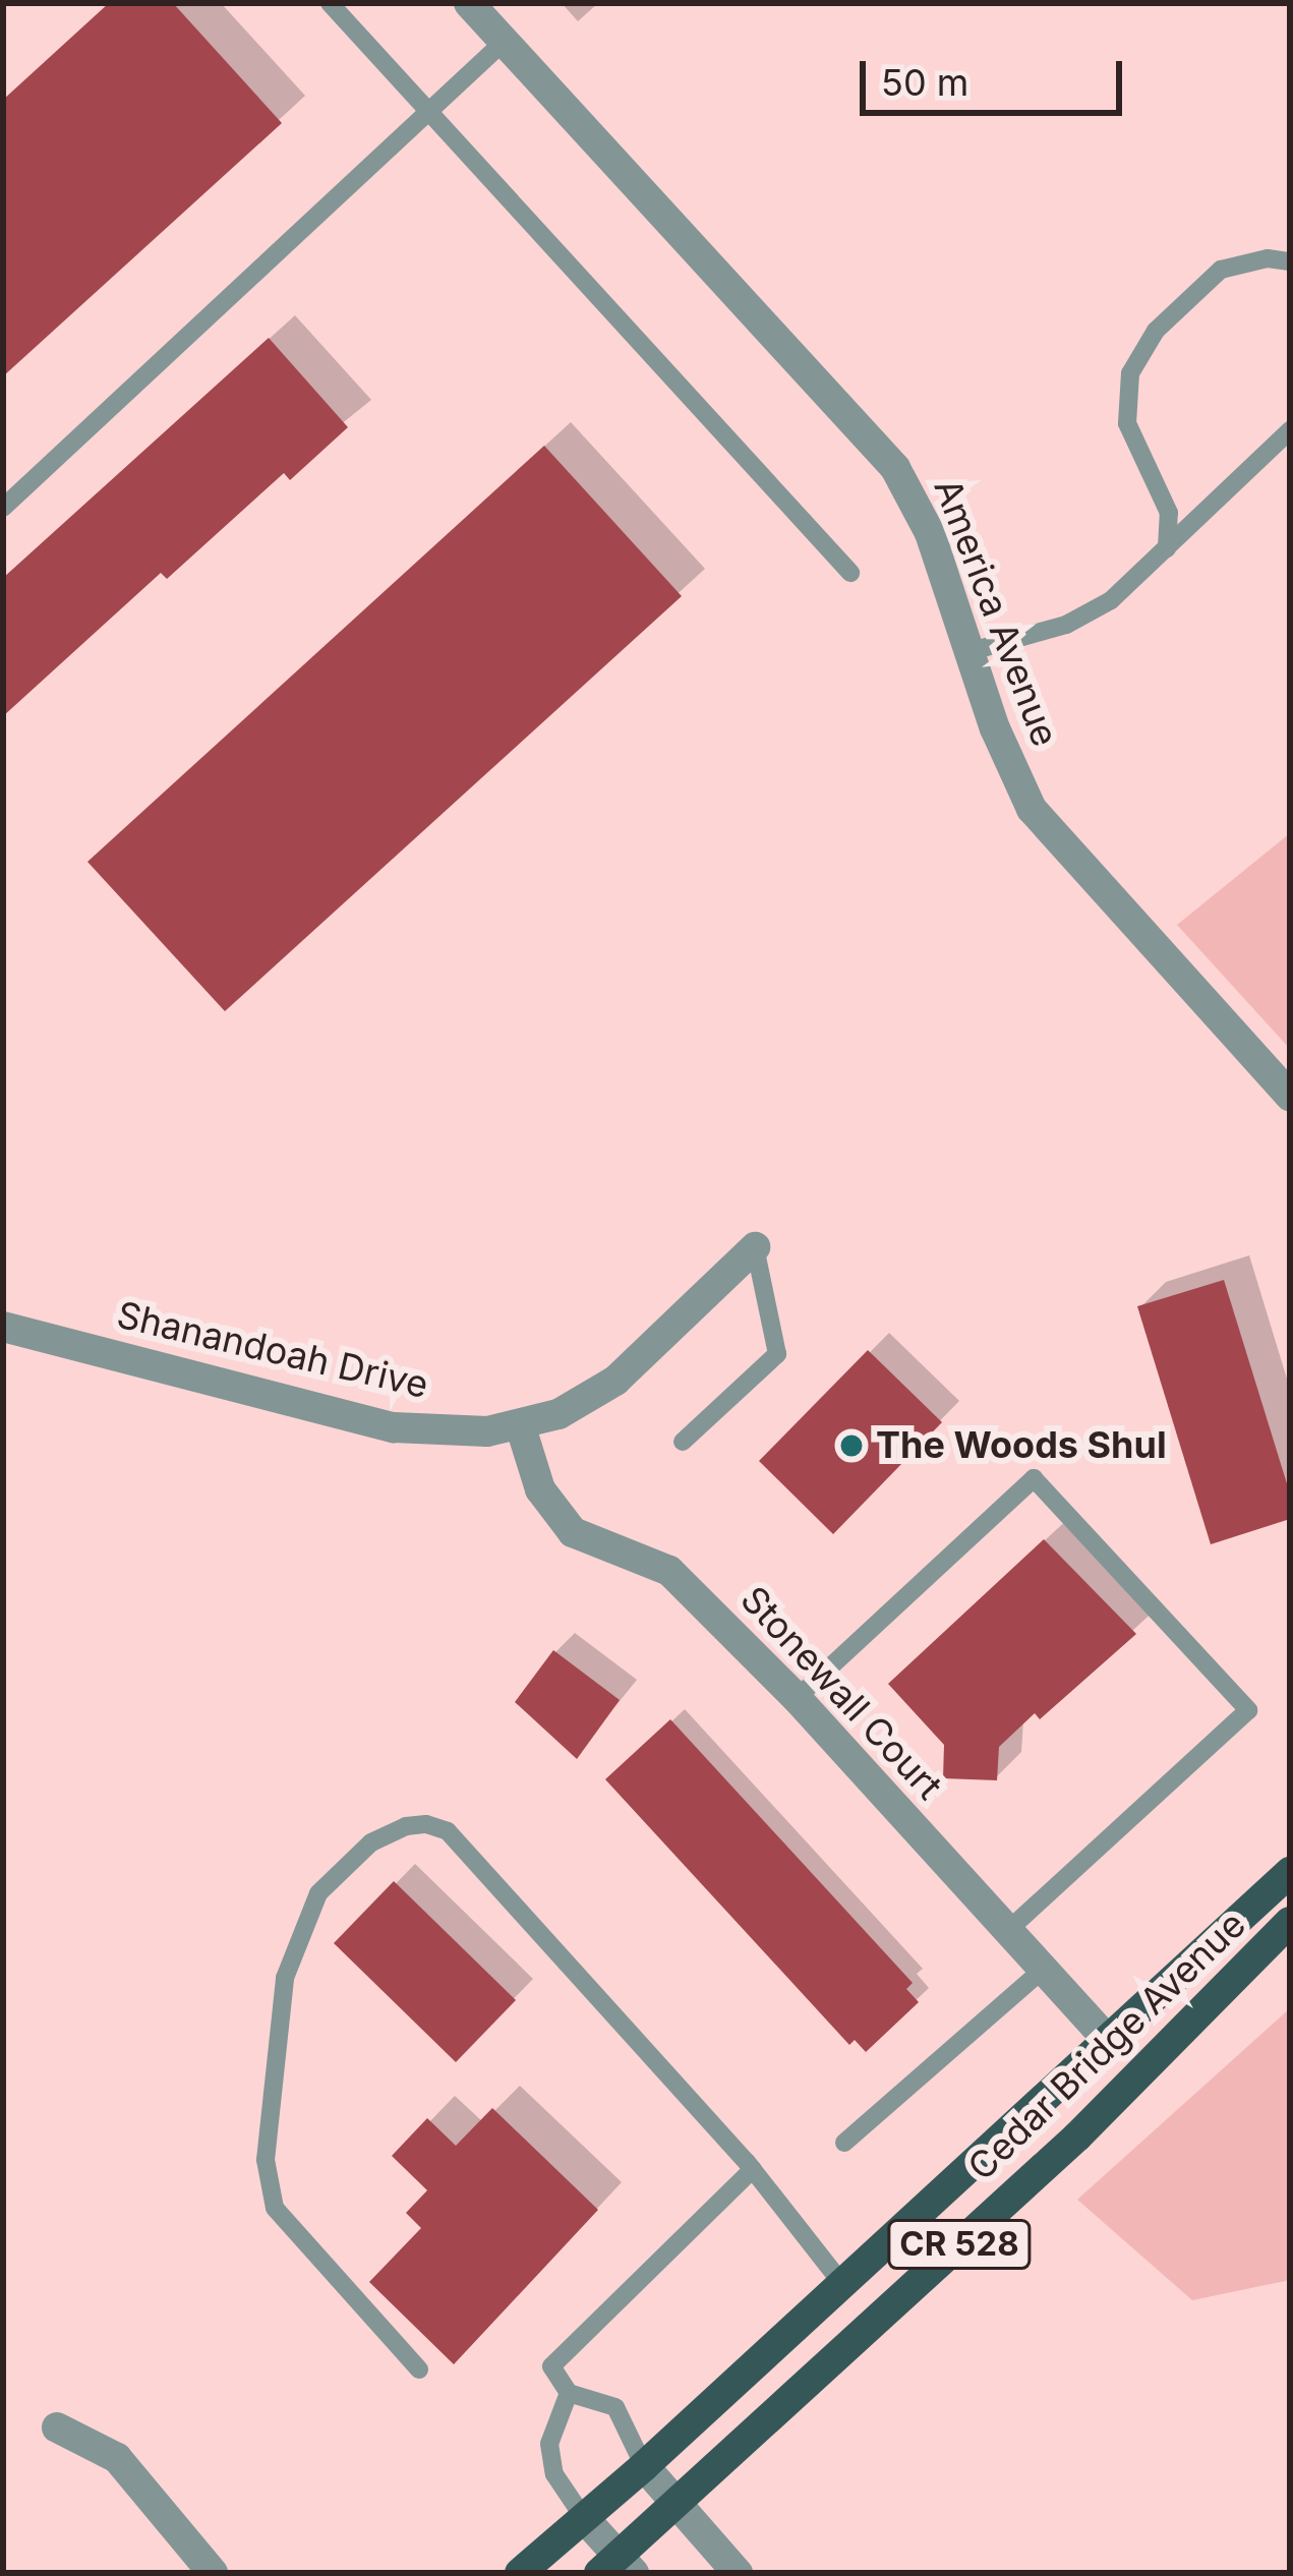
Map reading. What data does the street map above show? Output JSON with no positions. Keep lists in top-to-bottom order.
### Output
{
  "streets": {
    "main road": ["Cedar Bridge Avenue", "CR 528"],
    "street": ["America Avenue", "Shanandoah Drive", "Stonewall Court"]
  },
  "crossings": [
    ["Shanandoah Drive", "Stonewall Court"]
  ],
  "places": ["The Woods Shul"],
  "scale_bar": "50 m"
}
